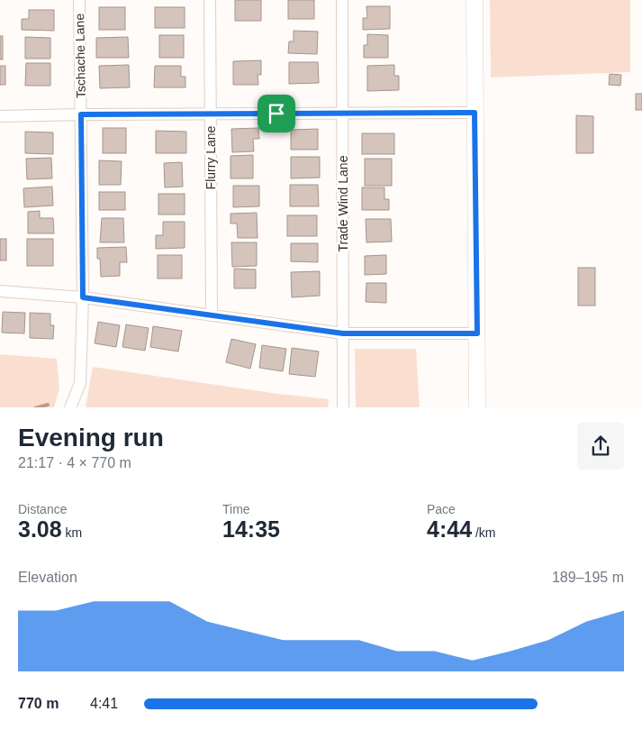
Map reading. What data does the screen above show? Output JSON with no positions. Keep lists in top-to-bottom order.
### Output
{
  "streets": {
    "street": ["Tschache Lane", "Flurry Lane", "Trade Wind Lane"]
  },
  "page": {
    "heading": ["Evening run", "21:17 · 4 × 770 m"],
    "stats": [
      ["Distance", "3.08 km"],
      ["Time", "14:35"],
      ["Pace", "4:44 /km"]
    ],
    "chart": ["Elevation", "189–195 m"],
    "list": [
      {
        "name": "770 m",
        "note": "4:41"
      }
    ]
  }
}
